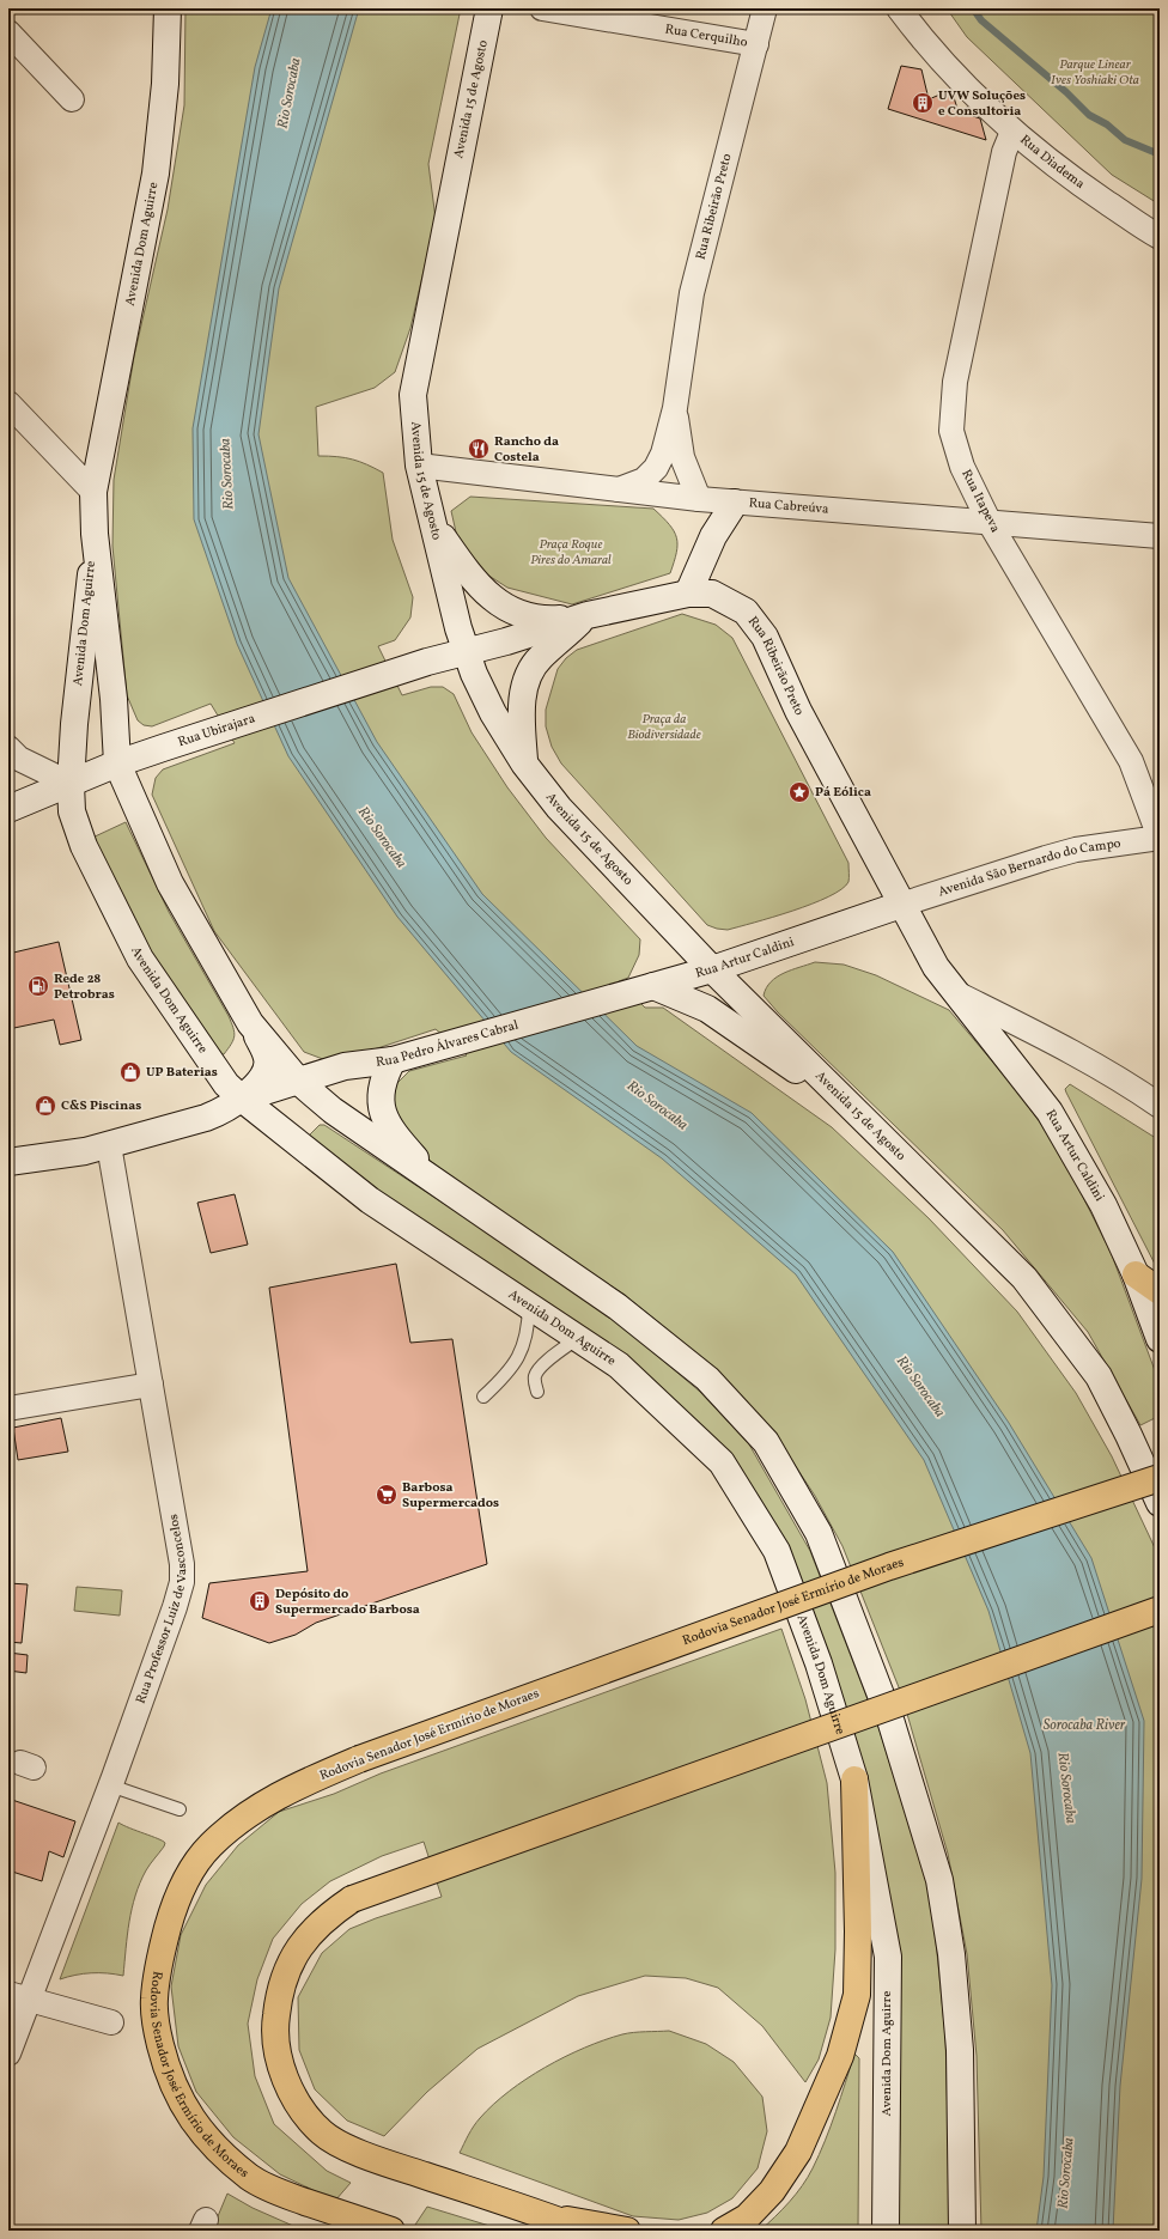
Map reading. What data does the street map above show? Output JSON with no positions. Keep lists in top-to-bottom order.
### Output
{
  "streets": {
    "highway": ["Rodovia Senador José Ermírio de Moraes"],
    "main road": [
      "Avenida 15 de Agosto",
      "Rua Ribeirão Preto",
      "Avenida Dom Aguirre",
      "Rua Ubirajara",
      "Rua Artur Caldini",
      "Rua Pedro Álvares Cabral"
    ],
    "street": [
      "Rua Cerquilho",
      "Rua Diadema",
      "Rua Itapeva",
      "Rua Cabreúva",
      "Avenida São Bernardo do Campo",
      "Rua Professor Luiz de Vasconcelos"
    ]
  },
  "crossings": [
    ["Rua Cerquilho", "Rua Ribeirão Preto"],
    ["Avenida 15 de Agosto", "Rua Ribeirão Preto"],
    ["Avenida 15 de Agosto", "Rua Cabreúva"],
    ["Avenida 15 de Agosto", "Rua Ubirajara"],
    ["Avenida 15 de Agosto", "Rua Artur Caldini"],
    ["Rua Diadema", "Rua Itapeva"],
    ["Rua Ribeirão Preto", "Rua Cabreúva"],
    ["Rua Ribeirão Preto", "Rua Ubirajara"],
    ["Rua Ribeirão Preto", "Avenida São Bernardo do Campo"],
    ["Rua Ribeirão Preto", "Rua Artur Caldini"],
    ["Avenida Dom Aguirre", "Rua Ubirajara"],
    ["Avenida Dom Aguirre", "Rua Pedro Álvares Cabral"],
    ["Rua Itapeva", "Rua Cabreúva"],
    ["Rua Itapeva", "Avenida São Bernardo do Campo"],
    ["Avenida São Bernardo do Campo", "Rua Artur Caldini"],
    ["Rua Artur Caldini", "Rua Pedro Álvares Cabral"],
    ["Rua Pedro Álvares Cabral", "Rua Professor Luiz de Vasconcelos"]
  ],
  "water": ["Rio Sorocaba", "Sorocaba River"],
  "parks": ["Parque Linear Ives Yoshiaki Ota", "Praça Roque Pires do Amaral", "Praça da Biodiversidade"],
  "places": {
    "building": ["UVW Soluções e Consultoria", "Depósito do Supermercado Barbosa"],
    "restaurant": ["Rancho da Costela"],
    "place": ["Pá Eólica"],
    "fuel station": ["Rede 28 Petrobras"],
    "shop": ["UP Baterias", "C&S Piscinas"],
    "supermarket": ["Barbosa Supermercados"]
  }
}
